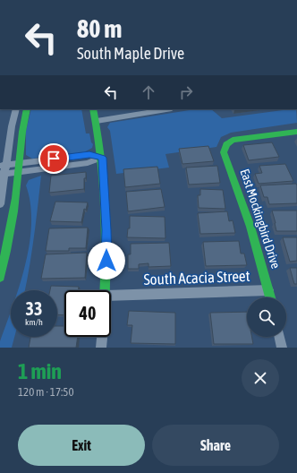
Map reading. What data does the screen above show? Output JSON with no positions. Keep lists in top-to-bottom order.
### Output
{
  "streets": {
    "street": ["East Mockingbird Drive", "South Acacia Street"]
  },
  "crossings": [
    ["East Mockingbird Drive", "South Acacia Street"]
  ],
  "page": {
    "turn": ["80 m", "South Maple Drive"],
    "speed": "33 km/h",
    "limit": "40",
    "heading": ["1 min", "120 m · 17:50"],
    "buttons": ["Exit", "Share"]
  }
}
